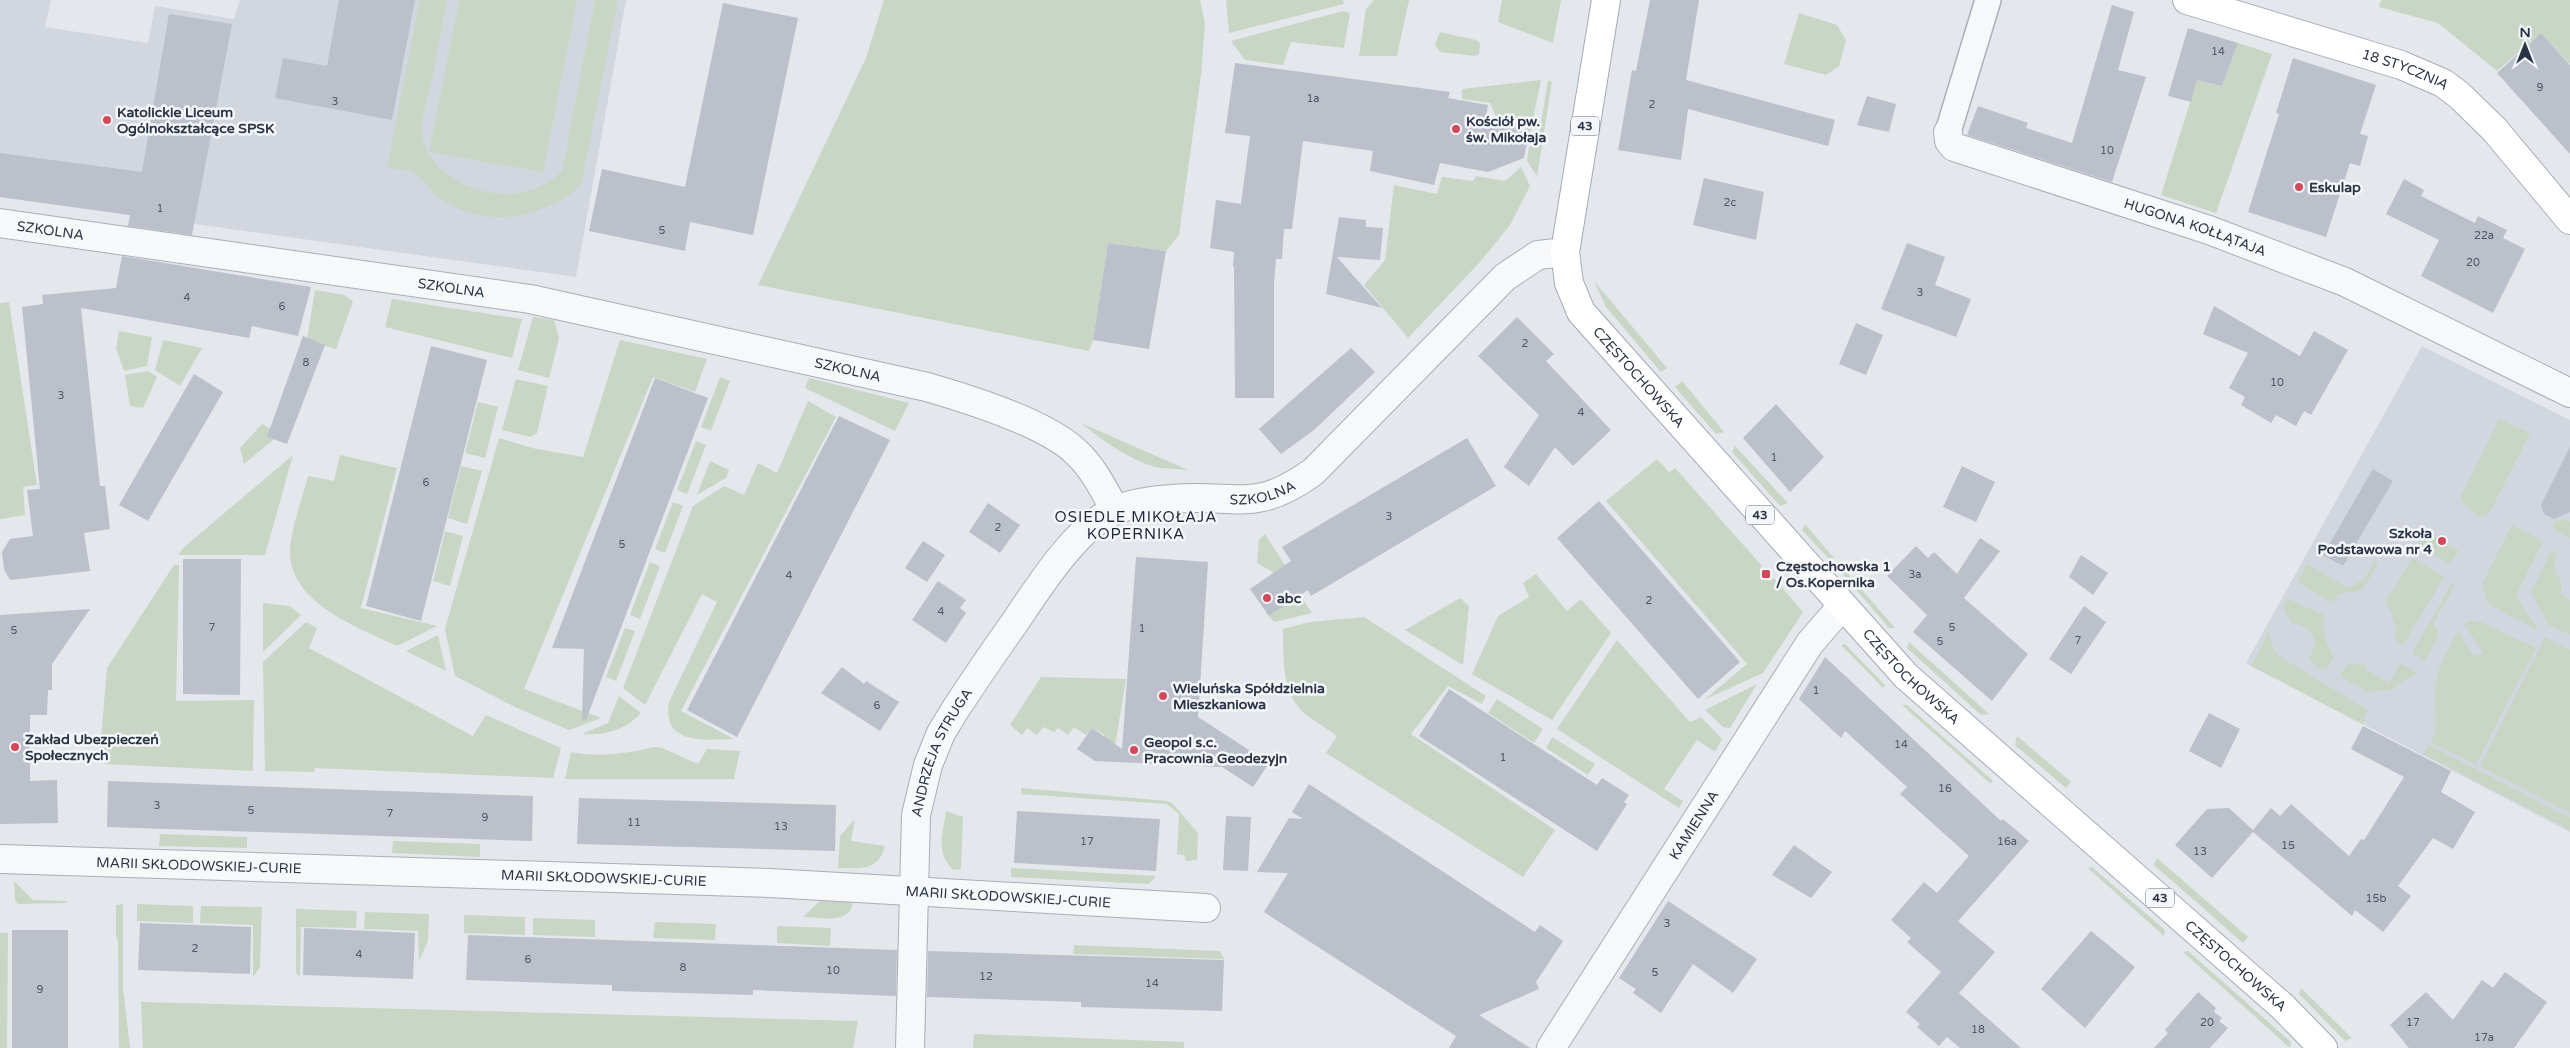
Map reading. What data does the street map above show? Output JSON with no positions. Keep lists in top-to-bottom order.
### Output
{
  "streets": {
    "main road": ["18 STYCZNIA", "43", "CZĘSTOCHOWSKA"],
    "street": [
      "HUGONA KOŁŁĄTAJA",
      "SZKOLNA",
      "ANDRZEJA STRUGA",
      "KAMIENNA",
      "MARII SKŁODOWSKIEJ-CURIE"
    ]
  },
  "crossings": [
    ["43", "SZKOLNA"],
    ["43", "CZĘSTOCHOWSKA"],
    ["SZKOLNA", "CZĘSTOCHOWSKA"],
    ["SZKOLNA", "ANDRZEJA STRUGA"],
    ["CZĘSTOCHOWSKA", "KAMIENNA"],
    ["ANDRZEJA STRUGA", "MARII SKŁODOWSKIEJ-CURIE"]
  ],
  "districts": ["OSIEDLE MIKOŁAJA KOPERNIKA"],
  "places": {
    "other": [
      "Katolickie Liceum Ogólnokształcące SPSK",
      "Kościół pw. św. Mikołaja",
      "Eskulap",
      "Szkoła Podstawowa nr 4",
      "abc",
      "Wieluńska Spółdzielnia Mieszkaniowa",
      "Zakład Ubezpieczeń Społecznych",
      "Geopol s.c. Pracownia Geodezyjn"
    ],
    "transit": ["Częstochowska 1 / Os.Kopernika"]
  },
  "house_numbers": [
    "14",
    "9",
    "1a",
    "3",
    "2",
    "10",
    "2c",
    "1",
    "5",
    "22a",
    "20",
    "3",
    "4",
    "6",
    "2",
    "8",
    "10",
    "3",
    "4",
    "1",
    "6",
    "3",
    "2",
    "5",
    "3a",
    "4",
    "2",
    "4",
    "7",
    "5",
    "1",
    "5",
    "7",
    "5",
    "1",
    "6",
    "14",
    "1",
    "16",
    "3",
    "5",
    "7",
    "9",
    "11",
    "13",
    "17",
    "16a",
    "15",
    "13",
    "15b",
    "3",
    "2",
    "4",
    "6",
    "8",
    "10",
    "5",
    "12",
    "14",
    "9",
    "20",
    "17",
    "18",
    "17a"
  ],
  "north": "top"
}
